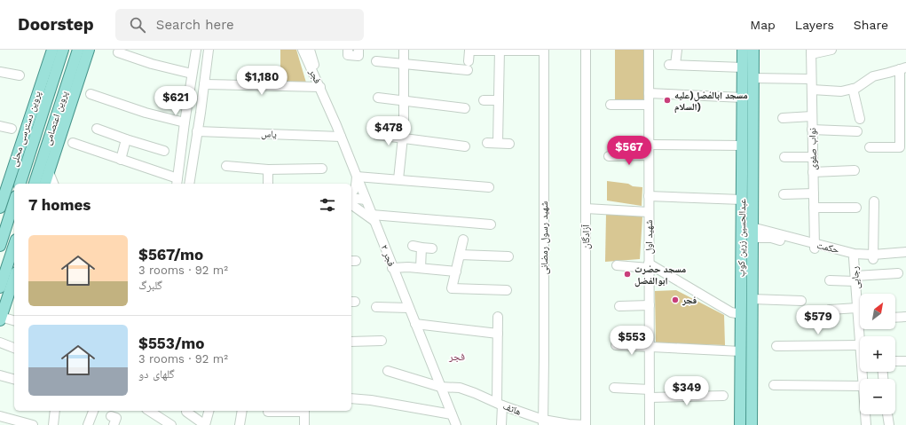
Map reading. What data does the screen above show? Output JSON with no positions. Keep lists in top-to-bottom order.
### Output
{
  "streets": {
    "main road": ["پروین اعتصامی", "پروین دسترسی محلی", "عبدالحسین زرین کوب"],
    "street": [
      "فجر",
      "یاس",
      "نواب صفوی",
      "آزادگان",
      "شهید اول",
      "شهید رسول رمضانی",
      "حکمت",
      "فجر ۲",
      "رجایی",
      "هاتف"
    ]
  },
  "crossings": [
    ["فجر", "فجر ۲"],
    ["یاس", "فجر ۲"],
    ["نواب صفوی", "حکمت"],
    ["آزادگان", "هاتف"],
    ["شهید رسول رمضانی", "هاتف"],
    ["عبدالحسین زرین کوب", "حکمت"],
    ["حکمت", "رجایی"],
    ["فجر ۲", "هاتف"]
  ],
  "districts": ["فجر"],
  "places": ["مسجد ابالفضل(علیه السلام)", "مسجد حضرت ابوالفضل", "فجر"],
  "north": "top right",
  "page": {
    "header": "Doorstep",
    "search": "Search here",
    "nav": ["Map", "Layers", "Share"],
    "price": [
      "$1,180",
      "$621",
      "$478",
      "$567",
      "$579",
      "$553",
      "$349"
    ],
    "heading": "7 homes",
    "list": [
      {
        "name": "$567/mo",
        "note": "3 rooms · 92 m² · گلبرگ"
      },
      {
        "name": "$553/mo",
        "note": "3 rooms · 92 m² · گلهای دو"
      }
    ],
    "map_buttons": ["+", "−"]
  }
}
